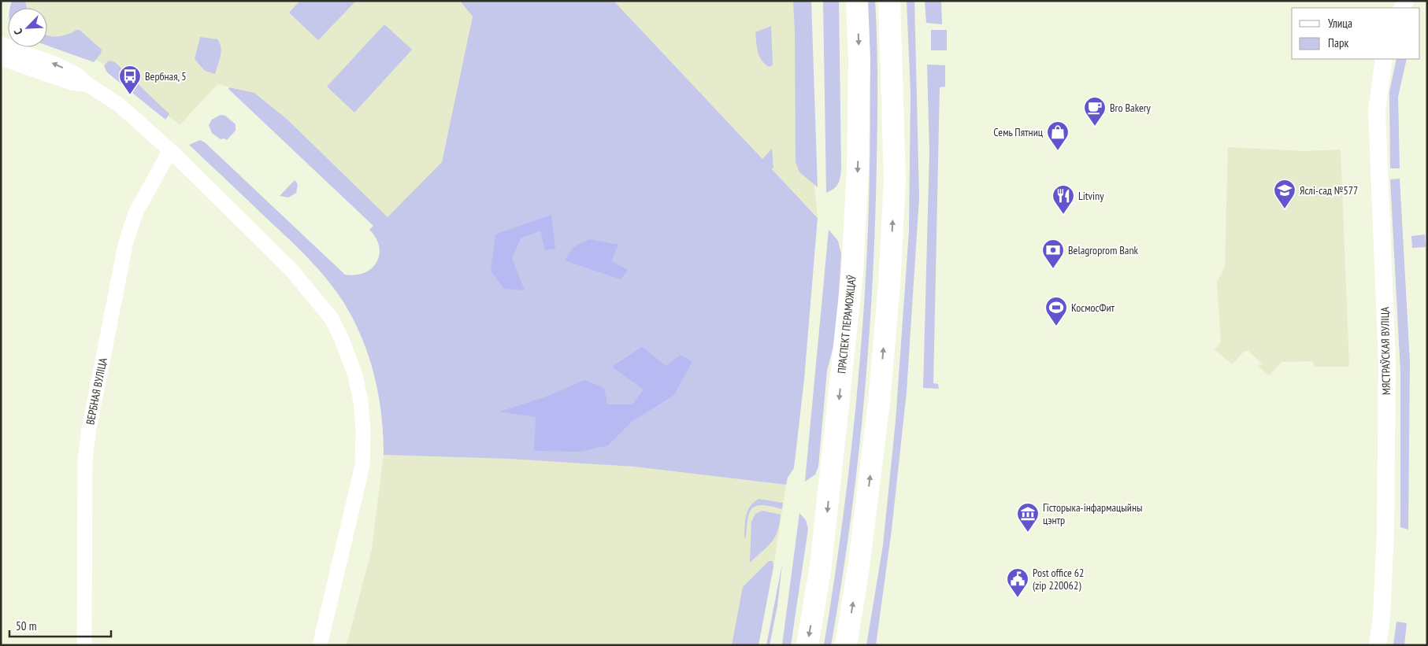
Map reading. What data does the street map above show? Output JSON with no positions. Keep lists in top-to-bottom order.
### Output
{
  "streets": {
    "main road": ["ПРАСПЕКТ ПЕРАМОЖЦАЎ"],
    "street": ["МЯСТРАЎСКАЯ ВУЛІЦА", "ВЕРБНАЯ ВУЛІЦА"]
  },
  "places": {
    "bus stop": ["Вербная, 5"],
    "cafe": ["Bro Bakery"],
    "shop": ["Семь Пятниц"],
    "school or university": ["Яслі-сад №577"],
    "restaurant": ["Litviny"],
    "bank": ["Belagroprom Bank"],
    "sports": ["КосмосФит"],
    "museum": ["Гісторыка-інфармацыйны цэнтр"],
    "public building": ["Post office 62 (zip 220062)"]
  },
  "legend": ["Улица", "Парк"],
  "scale_bar": "50 m",
  "north": "bottom left"
}
